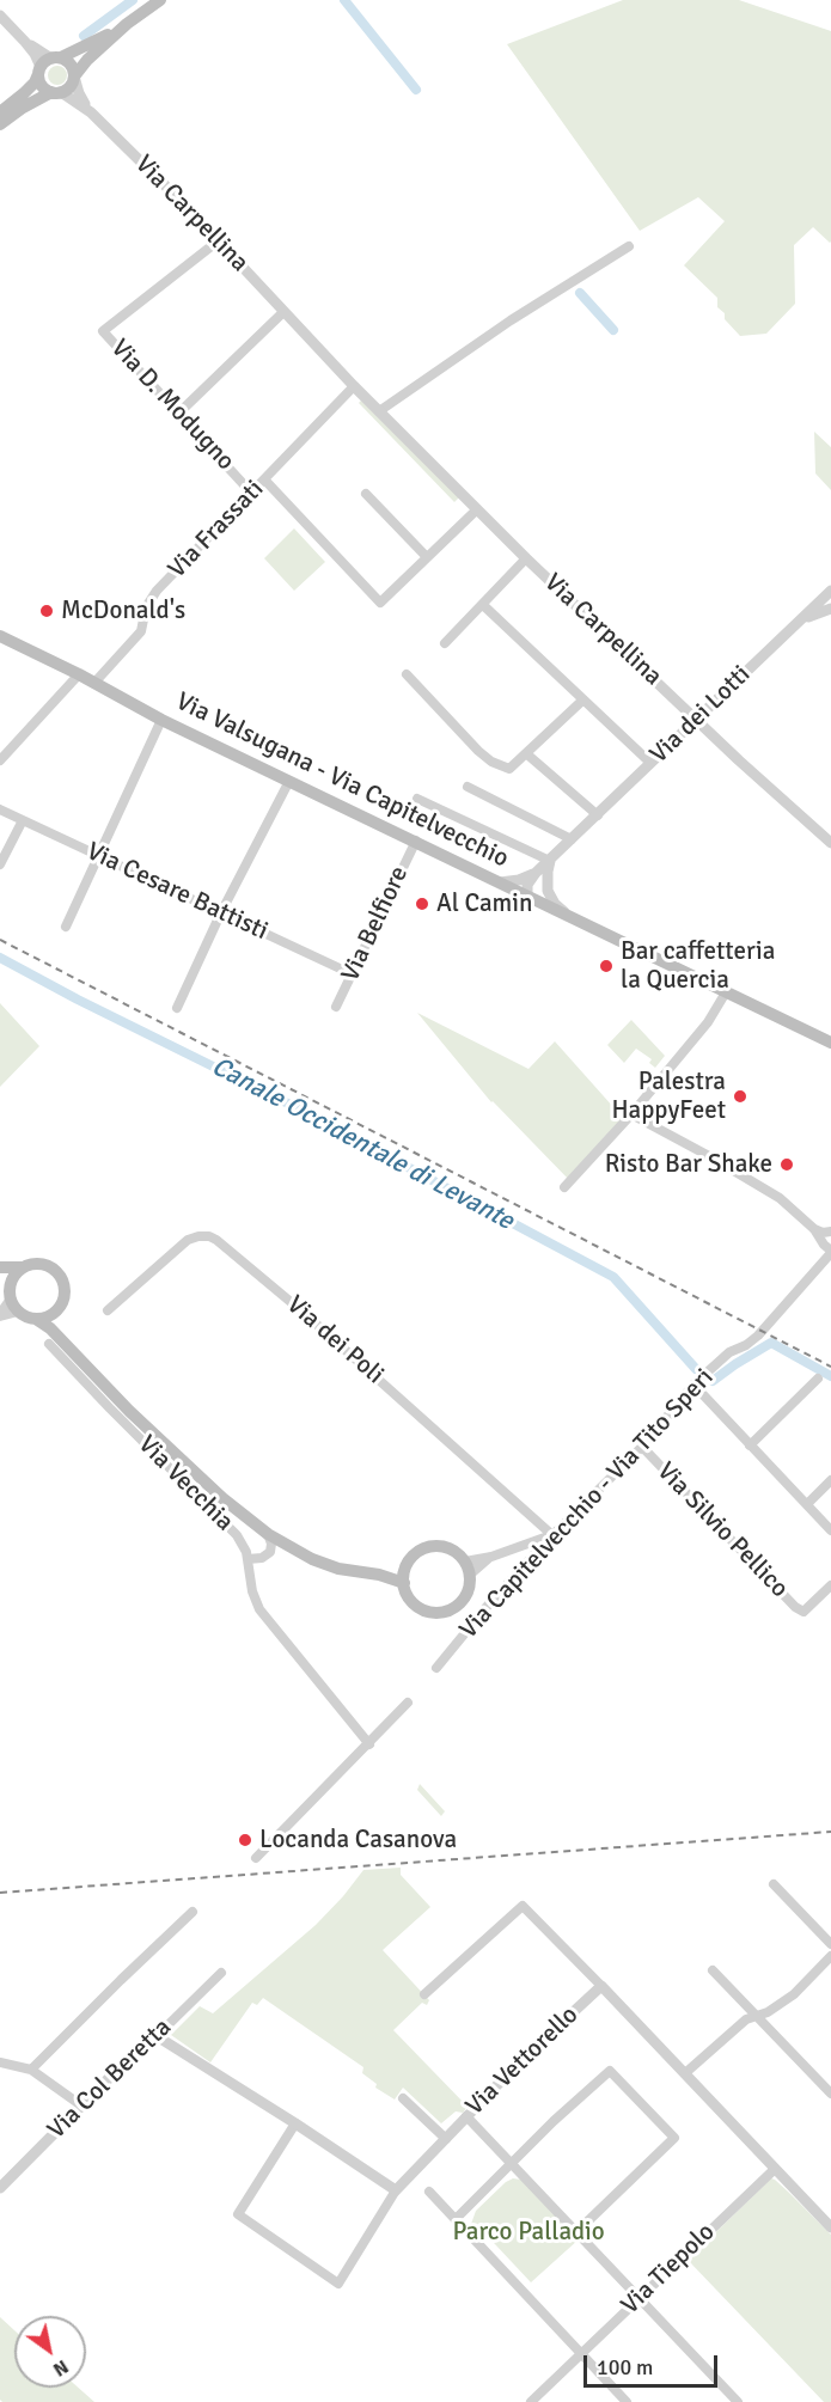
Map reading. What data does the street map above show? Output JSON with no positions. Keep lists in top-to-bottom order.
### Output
{
  "streets": {
    "main road": ["Via Valsugana - Via Capitelvecchio"],
    "street": [
      "Via Carpellina",
      "Via D. Modugno",
      "Via Frassati",
      "Via dei Lotti",
      "Via Cesare Battisti",
      "Via Belfiore",
      "Via dei Poli",
      "Via Vecchia",
      "Via Capitelvecchio - Via Tito Speri",
      "Via Silvio Pellico",
      "Via Vettorello",
      "Via Col Beretta",
      "Via Tiepolo"
    ]
  },
  "crossings": [
    ["Via Carpellina", "Via D. Modugno"],
    ["Via Carpellina", "Via Frassati"],
    ["Via Carpellina", "Via dei Lotti"],
    ["Via D. Modugno", "Via Frassati"],
    ["Via dei Lotti", "Via Valsugana - Via Capitelvecchio"],
    ["Via Valsugana - Via Capitelvecchio", "Via Belfiore"],
    ["Via Cesare Battisti", "Via Belfiore"],
    ["Via dei Poli", "Via Capitelvecchio - Via Tito Speri"],
    ["Via Capitelvecchio - Via Tito Speri", "Via Silvio Pellico"]
  ],
  "water": ["Canale Occidentale di Levante"],
  "parks": ["Parco Palladio"],
  "places": [
    "McDonald's",
    "Al Camin",
    "Bar caffetteria la Quercia",
    "Palestra HappyFeet",
    "Risto Bar Shake",
    "Locanda Casanova"
  ],
  "scale_bar": "100 m",
  "north": "bottom right"
}
